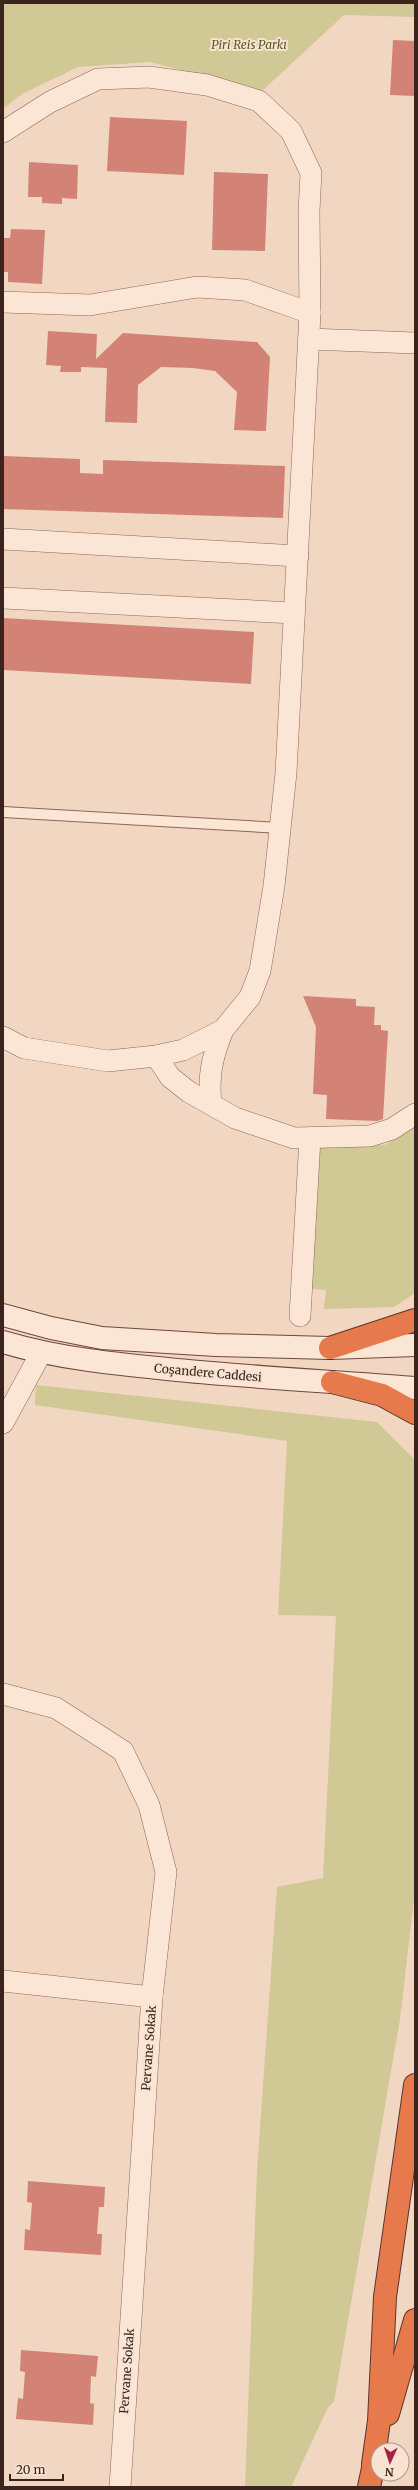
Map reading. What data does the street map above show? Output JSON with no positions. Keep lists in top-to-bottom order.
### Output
{
  "streets": {
    "main road": ["Coşandere Caddesi"],
    "street": ["Pervane Sokak"]
  },
  "parks": ["Piri Reis Parkı"],
  "scale_bar": "20 m",
  "north": "bottom"
}
